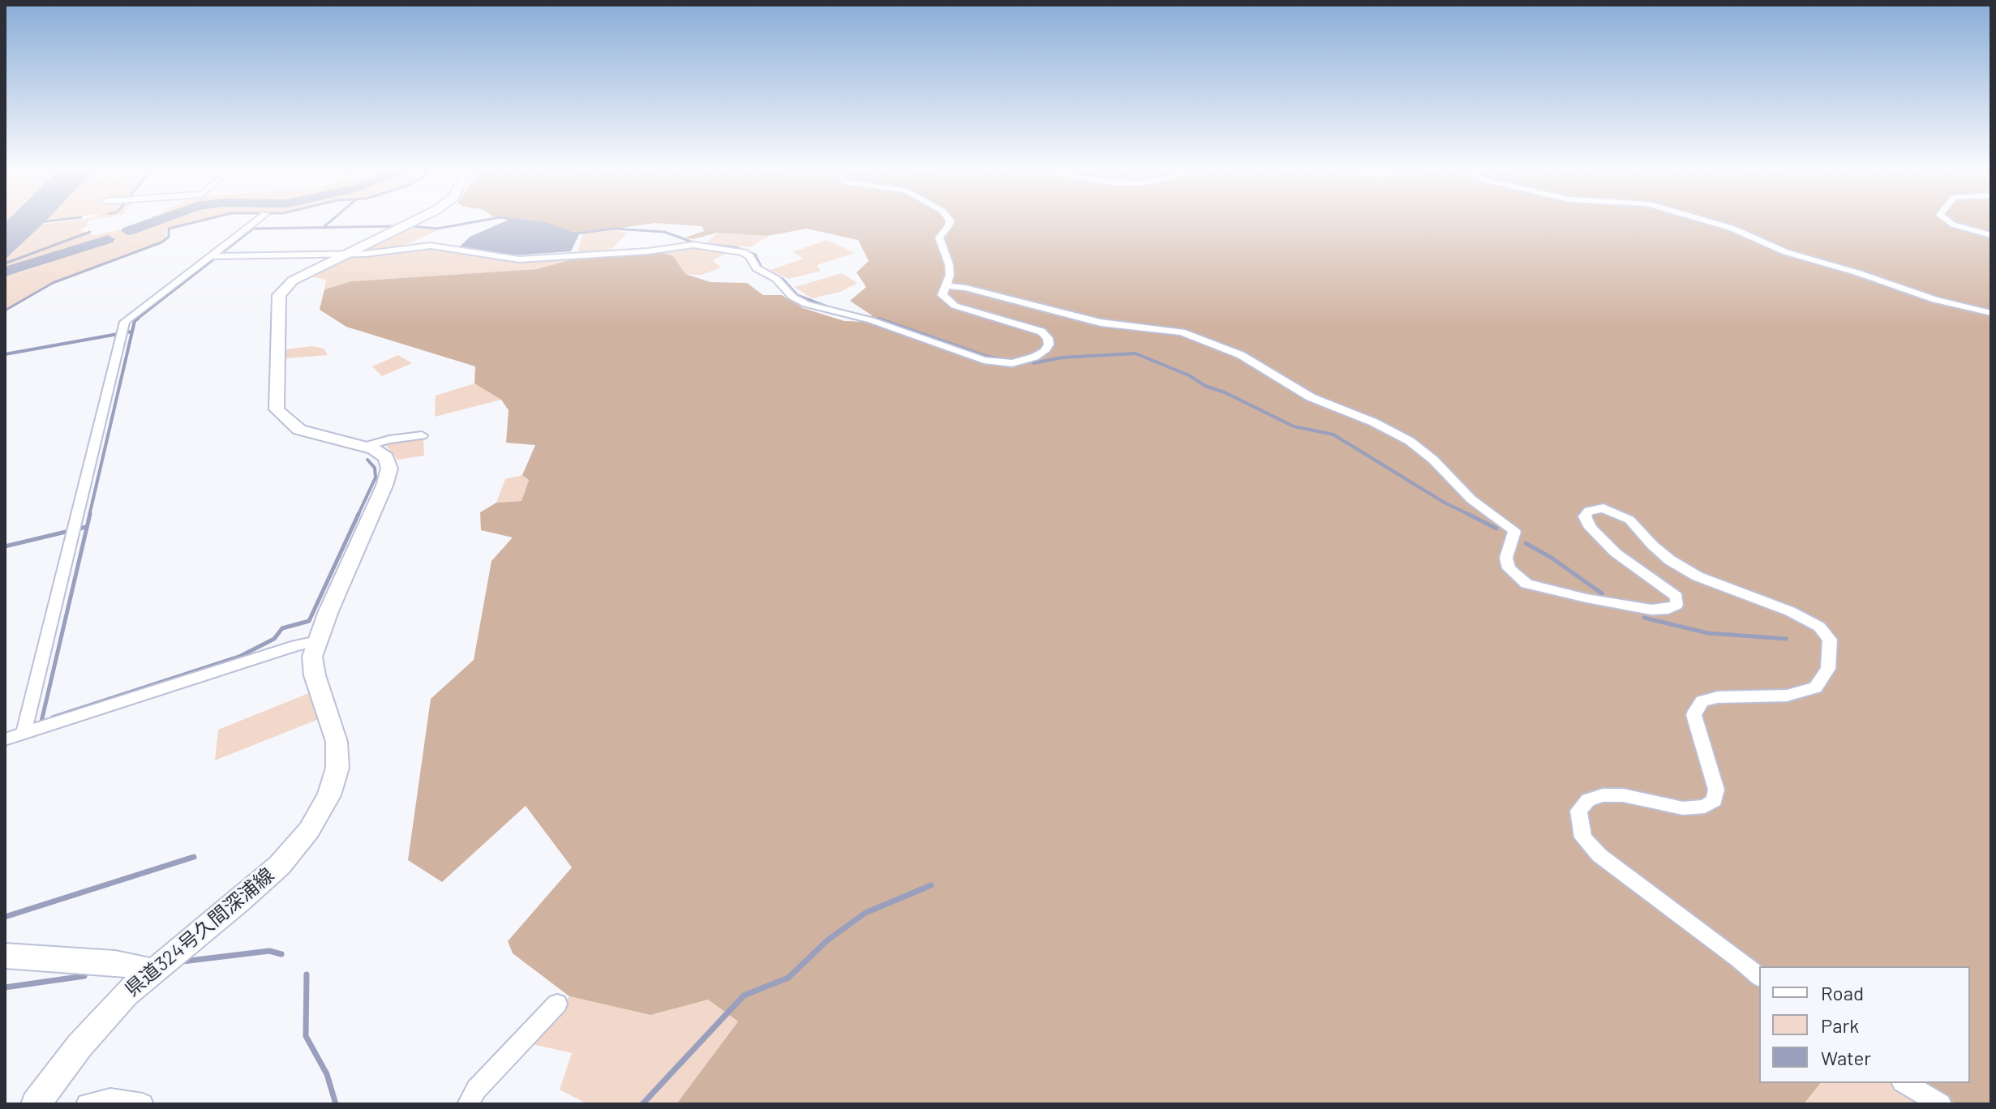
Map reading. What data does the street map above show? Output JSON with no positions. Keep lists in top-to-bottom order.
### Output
{
  "streets": {
    "main road": ["県道324号久間深浦線"]
  },
  "legend": ["Road", "Park", "Water"]
}
